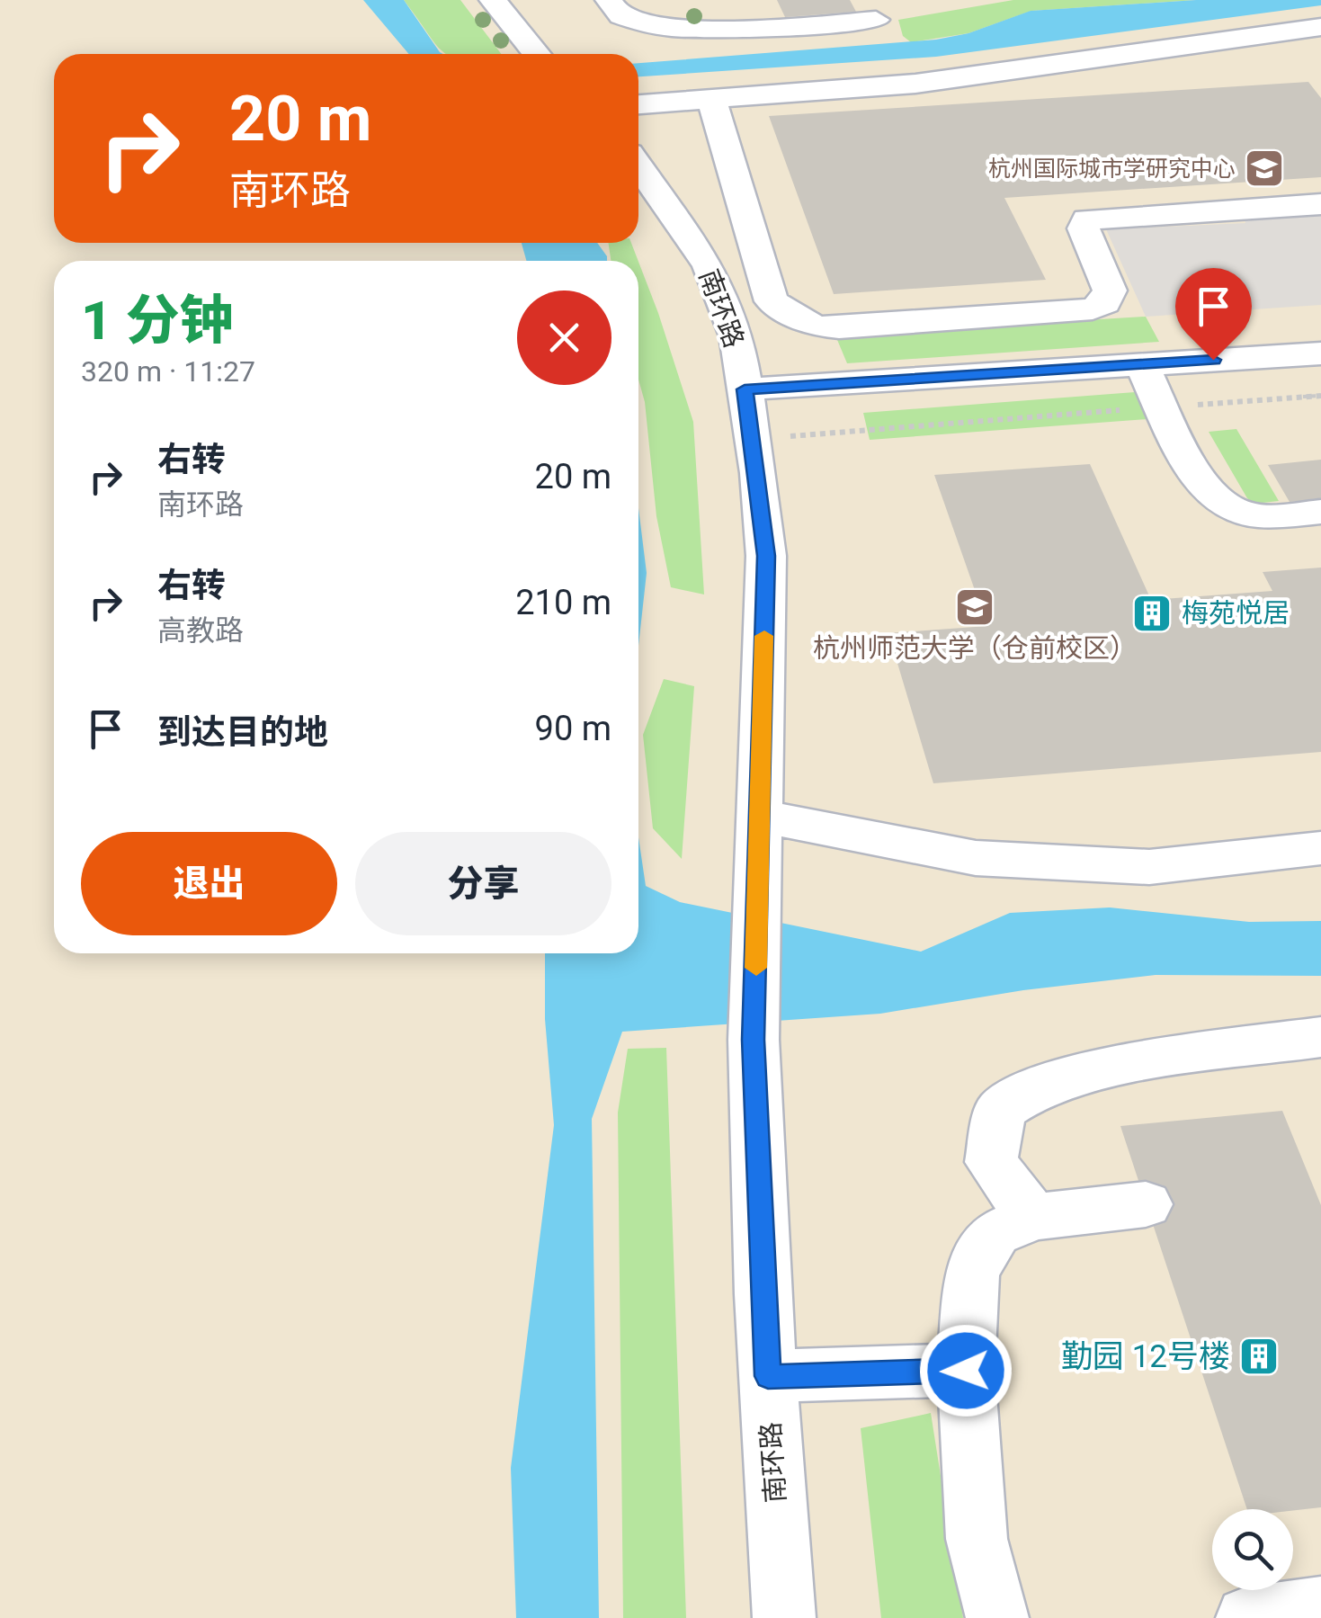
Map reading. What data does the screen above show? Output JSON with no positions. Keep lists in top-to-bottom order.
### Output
{
  "streets": {
    "street": ["南环路"]
  },
  "places": {
    "school or university": ["杭州国际城市学研究中心", "杭州师范大学（仓前校区）"],
    "building": ["梅苑悦居", "勤园 12号楼"]
  },
  "page": {
    "turn": ["20 m", "南环路"],
    "heading": ["1 分钟", "320 m · 11:27"],
    "list": [
      {
        "name": "右转",
        "note": "南环路",
        "value": "20 m"
      },
      {
        "name": "右转",
        "note": "高教路",
        "value": "210 m"
      },
      {
        "name": "到达目的地",
        "value": "90 m"
      }
    ],
    "buttons": ["退出", "分享"]
  }
}
